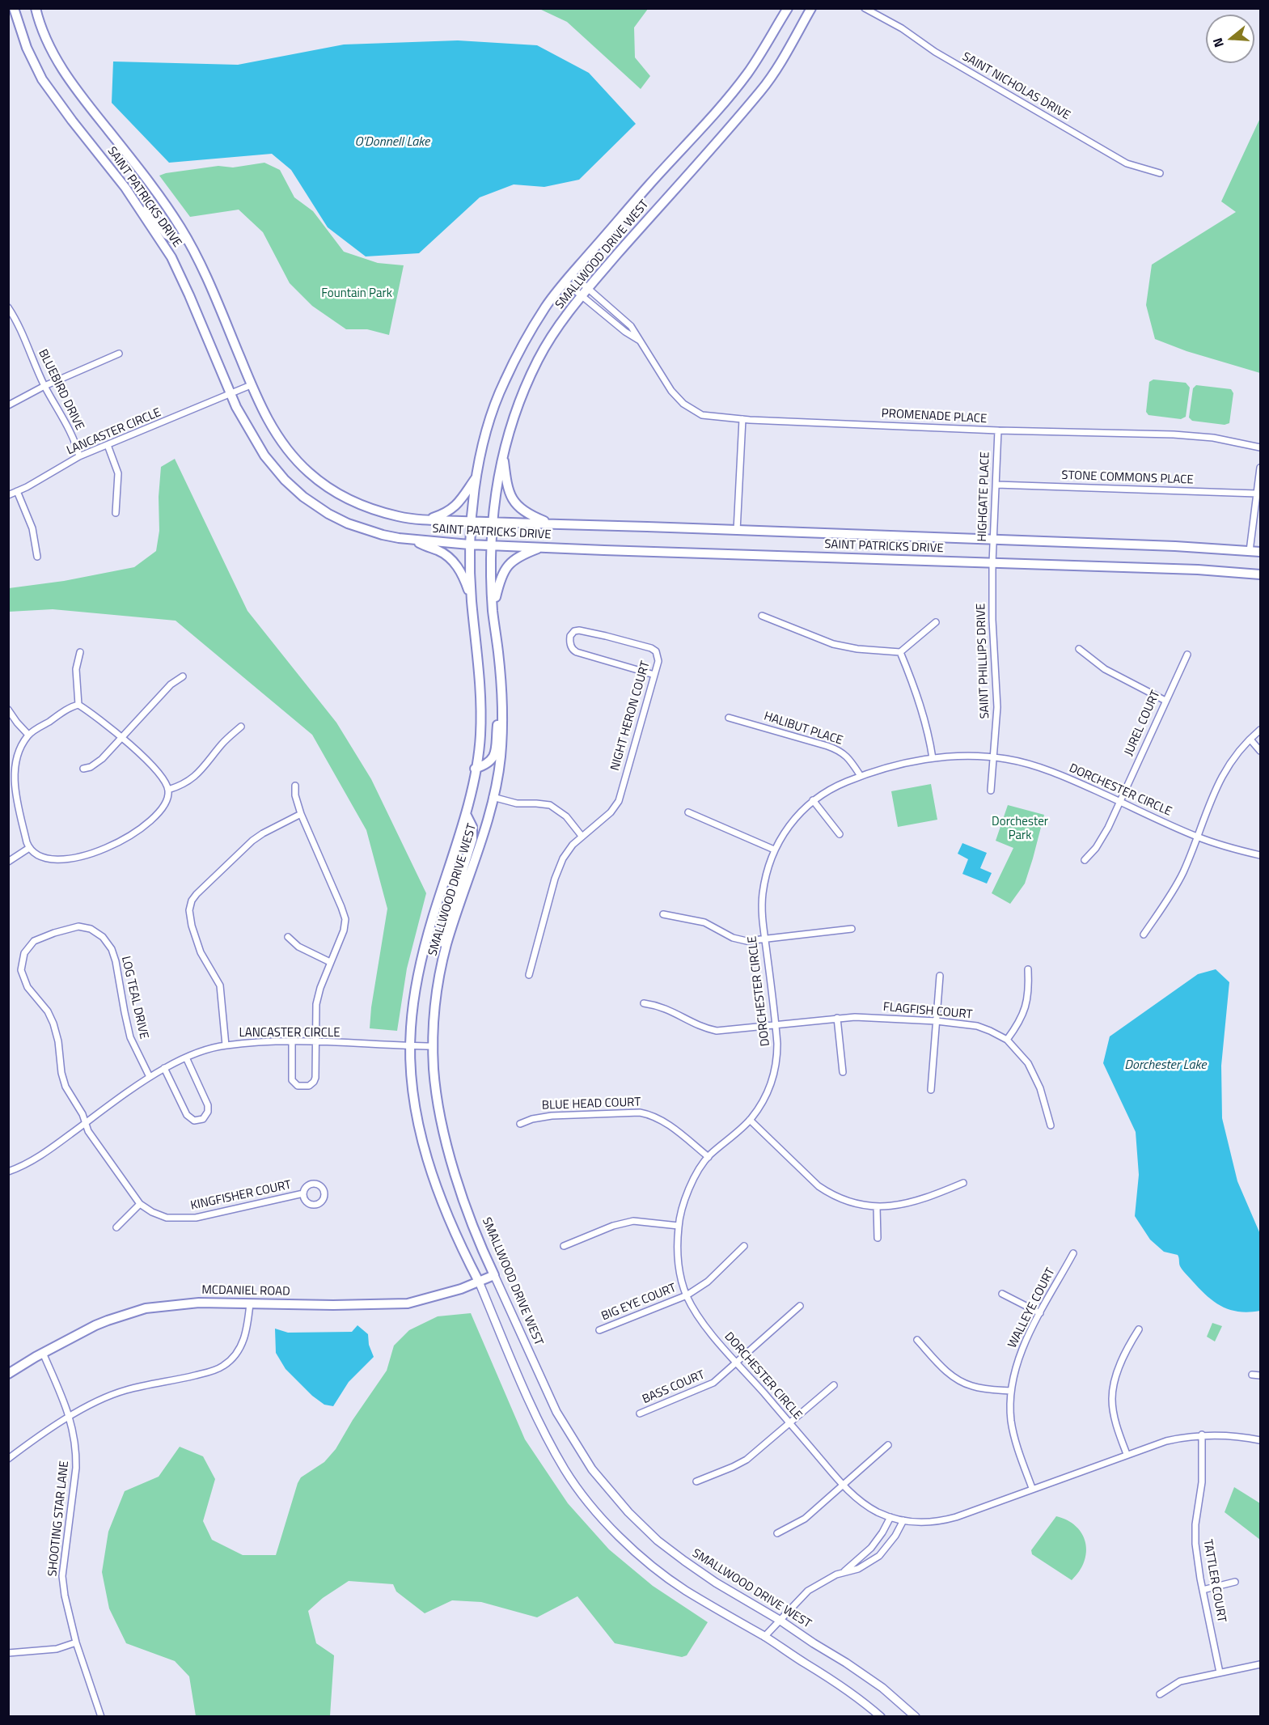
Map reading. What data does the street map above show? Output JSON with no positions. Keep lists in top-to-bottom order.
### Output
{
  "streets": {
    "main road": ["SAINT PATRICKS DRIVE", "SMALLWOOD DRIVE WEST", "MCDANIEL ROAD"],
    "street": [
      "SAINT NICHOLAS DRIVE",
      "BLUEBIRD DRIVE",
      "PROMENADE PLACE",
      "LANCASTER CIRCLE",
      "STONE COMMONS PLACE",
      "HIGHGATE PLACE",
      "SAINT PHILLIPS DRIVE",
      "NIGHT HERON COURT",
      "JUREL COURT",
      "HALIBUT PLACE",
      "DORCHESTER CIRCLE",
      "LOG TEAL DRIVE",
      "FLAGFISH COURT",
      "BLUE HEAD COURT",
      "KINGFISHER COURT",
      "BIG EYE COURT",
      "WALLEYE COURT",
      "BASS COURT",
      "SHOOTING STAR LANE",
      "TATTLER COURT"
    ]
  },
  "crossings": [
    ["SAINT PATRICKS DRIVE", "SMALLWOOD DRIVE WEST"],
    ["SAINT PATRICKS DRIVE", "LANCASTER CIRCLE"],
    ["SAINT PATRICKS DRIVE", "HIGHGATE PLACE"],
    ["SAINT PATRICKS DRIVE", "SAINT PHILLIPS DRIVE"],
    ["SMALLWOOD DRIVE WEST", "PROMENADE PLACE"],
    ["SMALLWOOD DRIVE WEST", "LANCASTER CIRCLE"],
    ["SMALLWOOD DRIVE WEST", "MCDANIEL ROAD"],
    ["BLUEBIRD DRIVE", "LANCASTER CIRCLE"],
    ["PROMENADE PLACE", "HIGHGATE PLACE"],
    ["LANCASTER CIRCLE", "LOG TEAL DRIVE"],
    ["LANCASTER CIRCLE", "KINGFISHER COURT"],
    ["STONE COMMONS PLACE", "HIGHGATE PLACE"],
    ["HIGHGATE PLACE", "SAINT PHILLIPS DRIVE"],
    ["SAINT PHILLIPS DRIVE", "DORCHESTER CIRCLE"],
    ["JUREL COURT", "DORCHESTER CIRCLE"],
    ["HALIBUT PLACE", "DORCHESTER CIRCLE"],
    ["DORCHESTER CIRCLE", "FLAGFISH COURT"],
    ["DORCHESTER CIRCLE", "BLUE HEAD COURT"],
    ["DORCHESTER CIRCLE", "BIG EYE COURT"],
    ["DORCHESTER CIRCLE", "WALLEYE COURT"],
    ["DORCHESTER CIRCLE", "BASS COURT"],
    ["DORCHESTER CIRCLE", "TATTLER COURT"],
    ["LOG TEAL DRIVE", "KINGFISHER COURT"],
    ["MCDANIEL ROAD", "SHOOTING STAR LANE"]
  ],
  "water": ["O'Donnell Lake", "Dorchester Lake"],
  "parks": ["Fountain Park", "Dorchester Park"],
  "north": "left"
}
